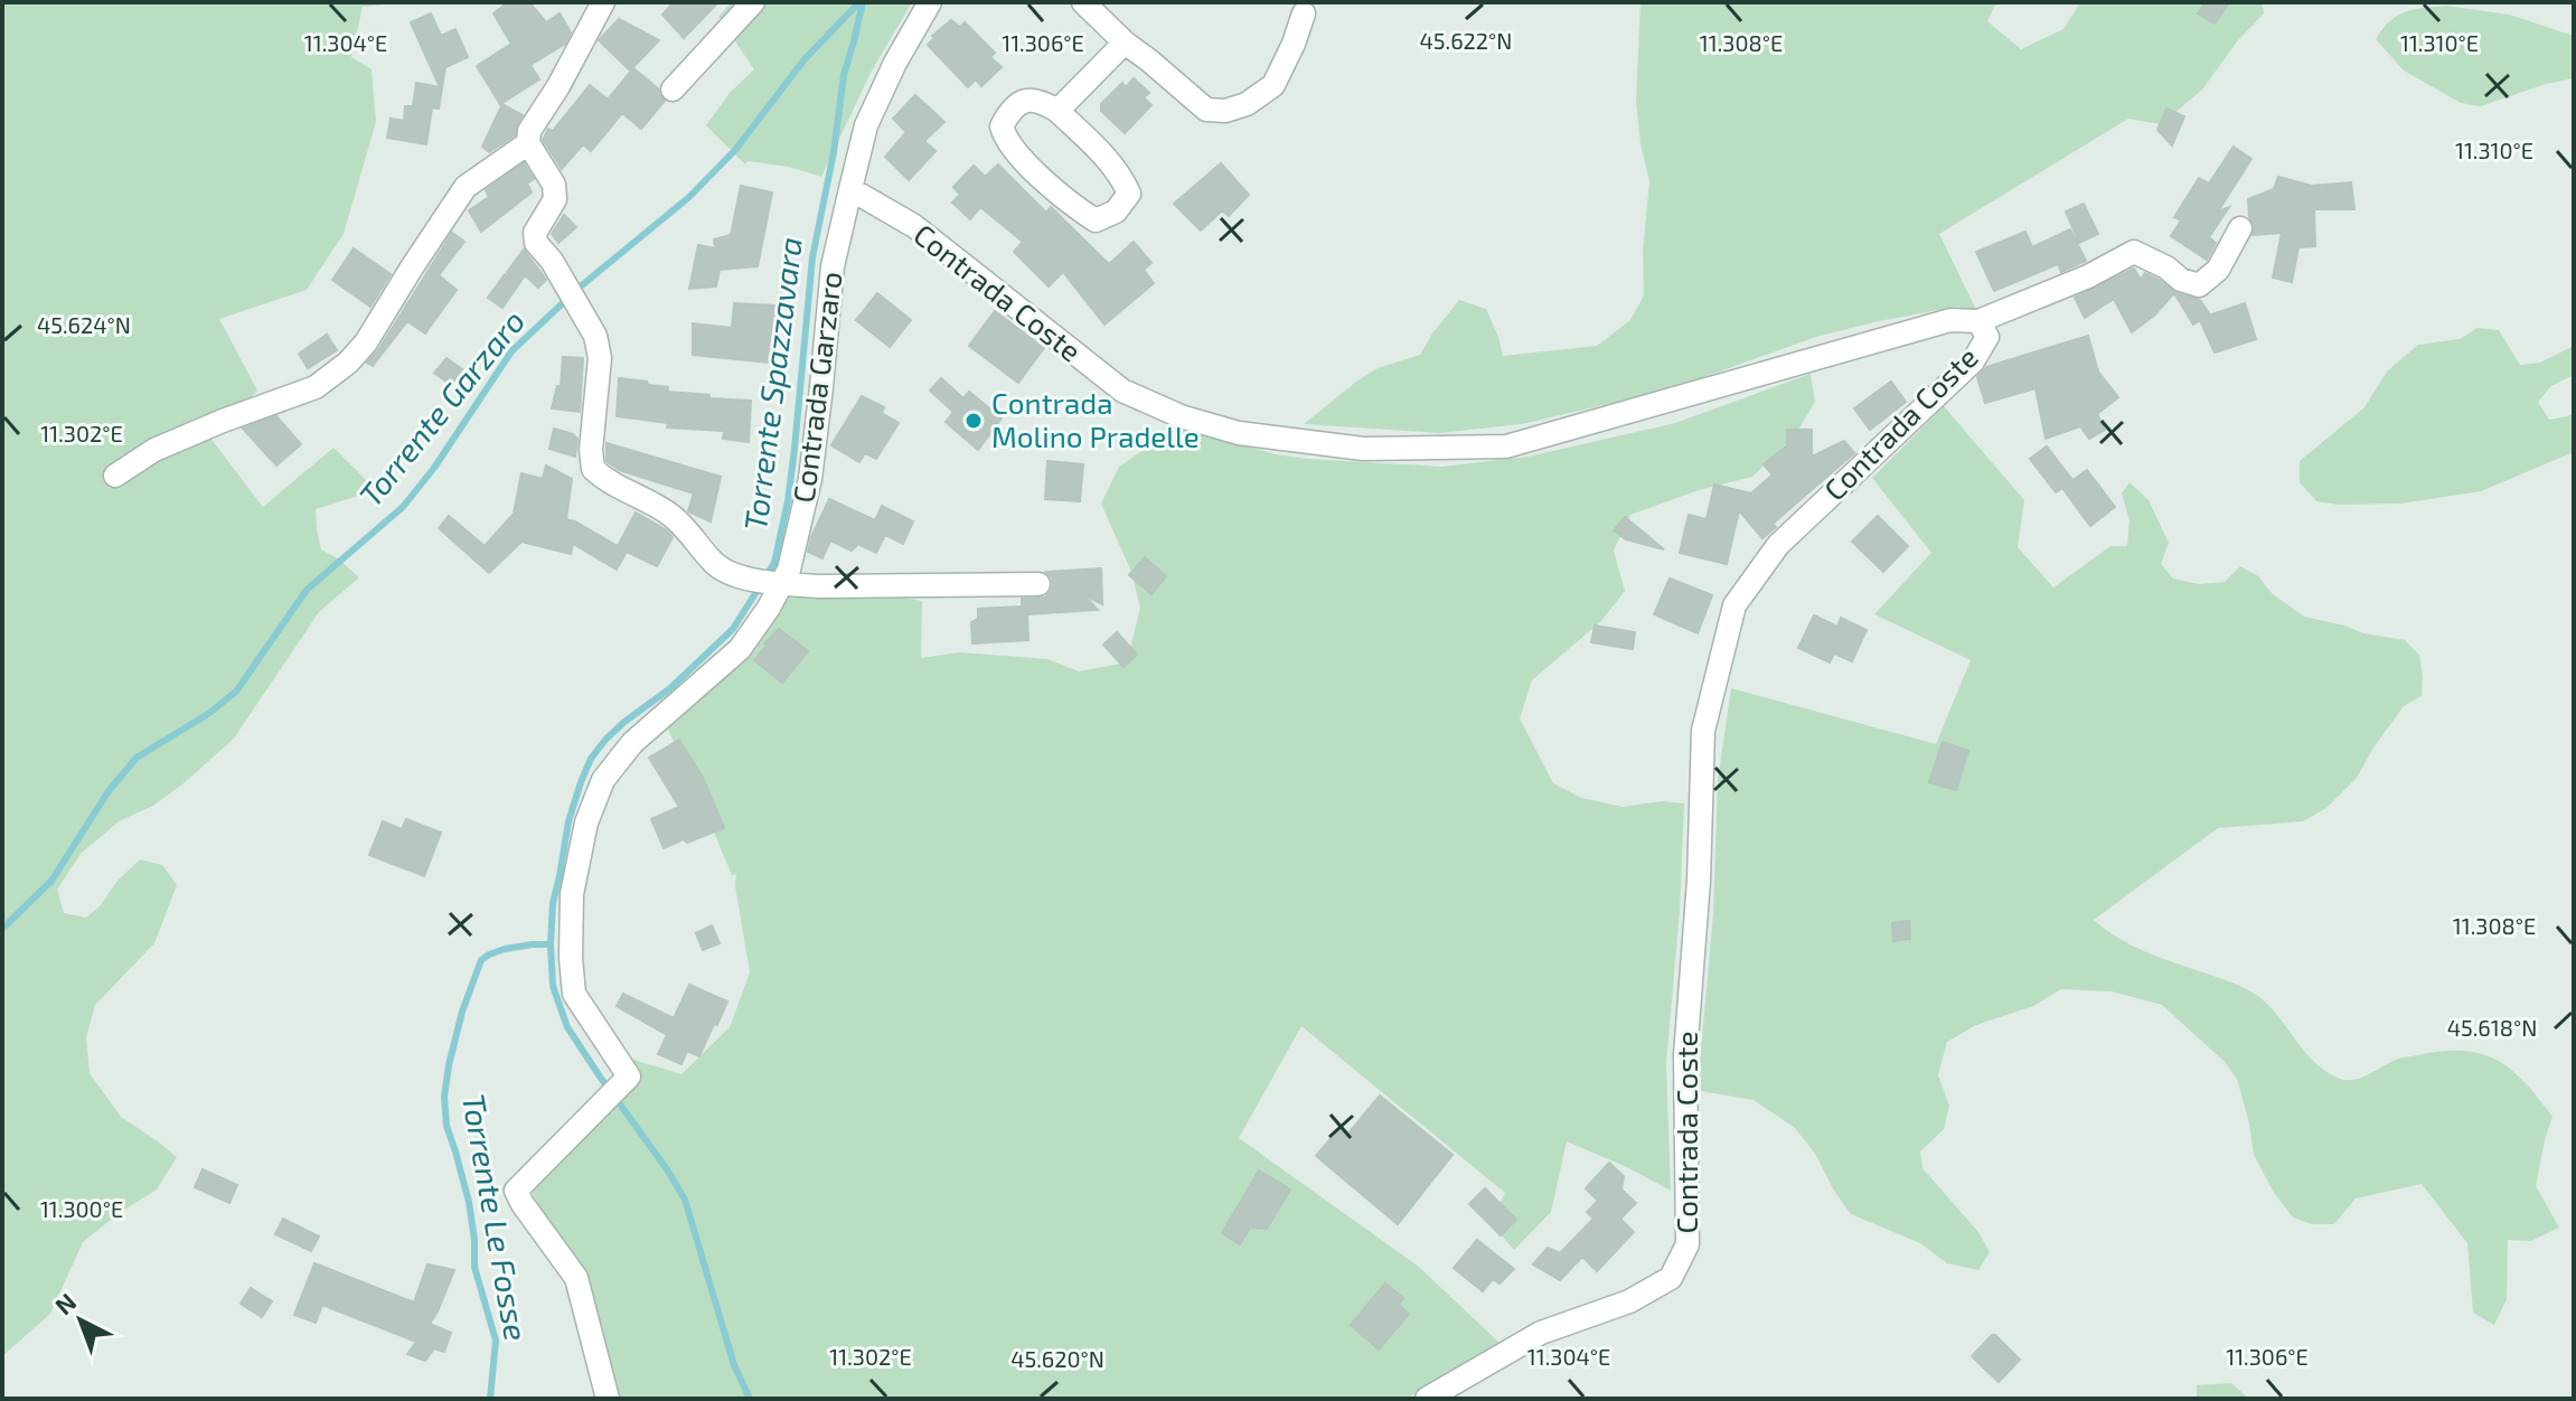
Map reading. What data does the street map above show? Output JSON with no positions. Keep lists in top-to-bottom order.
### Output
{
  "streets": {
    "street": ["Contrada Coste", "Contrada Garzaro"]
  },
  "crossings": [
    ["Contrada Coste", "Contrada Garzaro"]
  ],
  "water": ["Torrente Spazzavara", "Torrente Garzaro", "Torrente Le Fosse"],
  "places": ["Contrada Molino Pradelle"],
  "north": "top left",
  "coordinates": [
    "45.622°N",
    "11.304°E",
    "11.306°E",
    "11.308°E",
    "11.310°E",
    "45.624°N",
    "11.302°E",
    "45.618°N",
    "11.300°E",
    "45.620°N"
  ]
}
